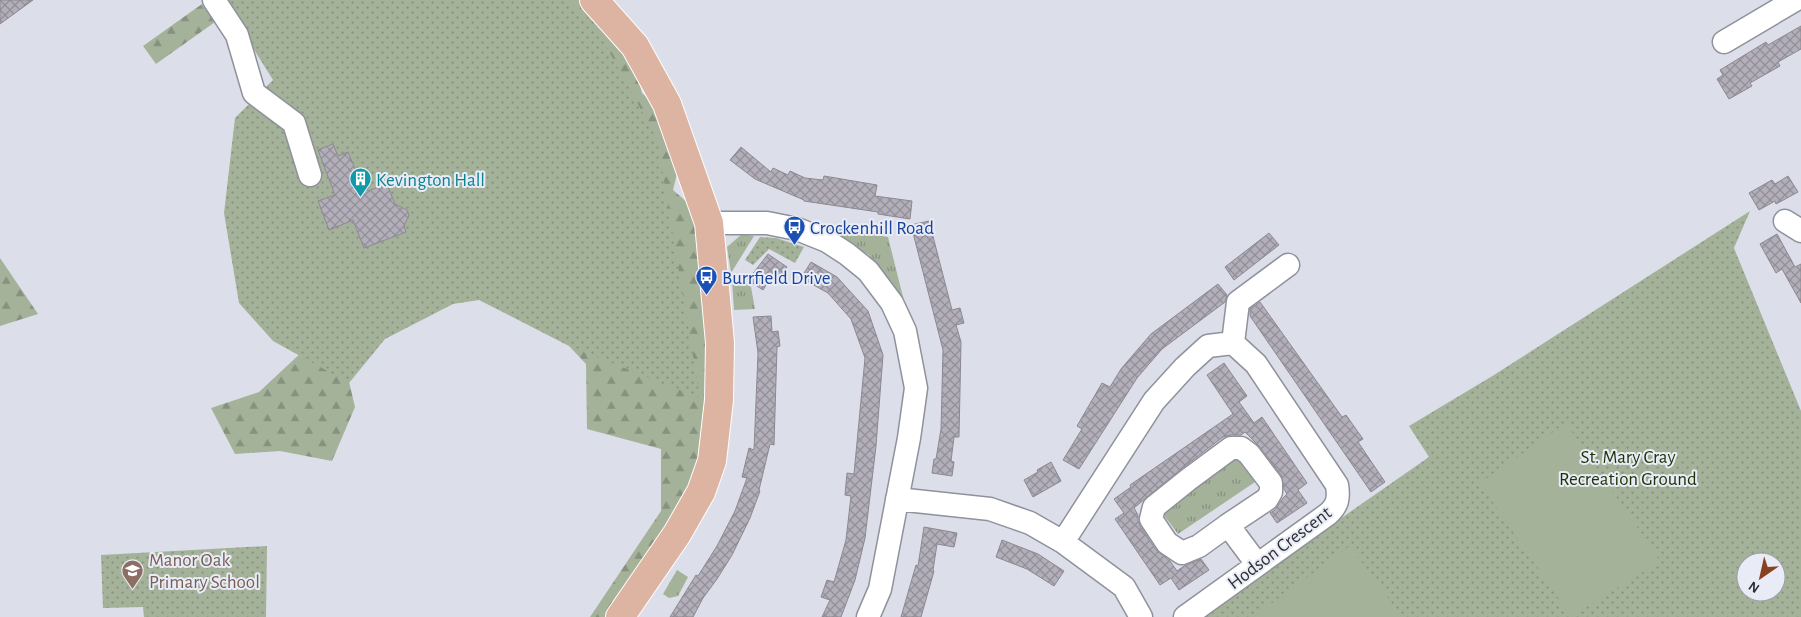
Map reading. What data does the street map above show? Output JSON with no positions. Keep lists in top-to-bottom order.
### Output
{
  "streets": {
    "street": ["Hodson Crescent"]
  },
  "parks": ["St. Mary Cray Recreation Ground"],
  "places": {
    "building": ["Kevington Hall"],
    "bus stop": ["Crockenhill Road", "Burrfield Drive"],
    "school or university": ["Manor Oak Primary School"]
  },
  "north": "bottom left"
}
